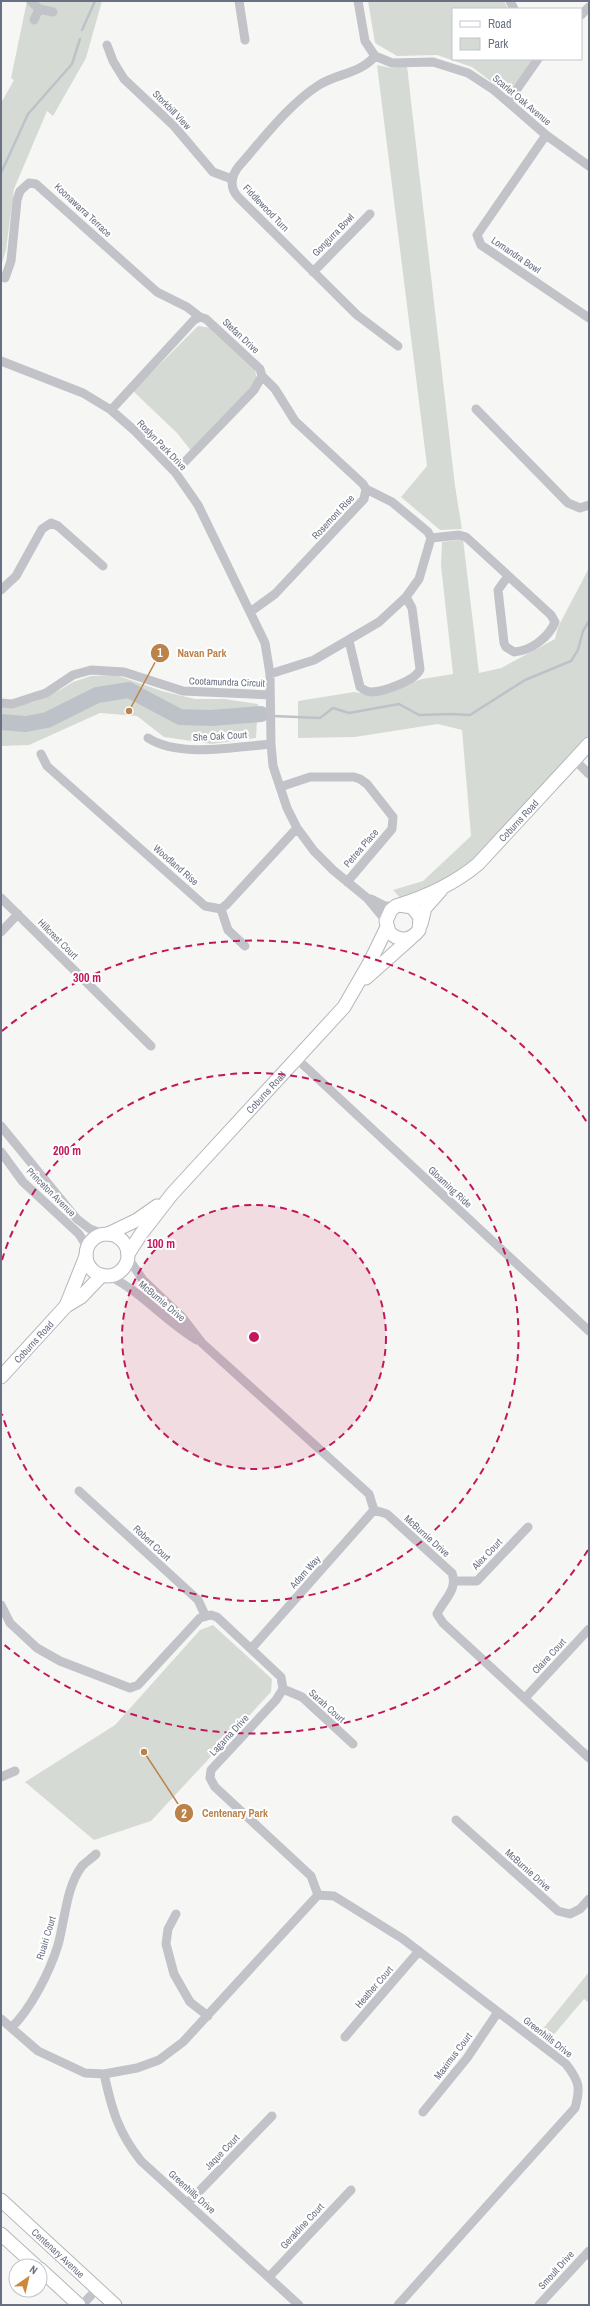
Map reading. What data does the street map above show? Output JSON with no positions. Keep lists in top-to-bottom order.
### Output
{
  "streets": {
    "street": [
      "Scarlet Oak Avenue",
      "Storkbill View",
      "Fiddlewood Turn",
      "Koonawarra Terrace",
      "Gongurra Bowl",
      "Lomandra Bowl",
      "Stefan Drive",
      "Roslyn Park Drive",
      "Rosemont Rise",
      "Cootamundra Circuit",
      "She Oak Court",
      "Coburns Road",
      "Petrea Place",
      "Woodland Rise",
      "Hillcrest Court",
      "Gloaming Ride",
      "Princeton Avenue",
      "McBurnie Drive",
      "Robert Court",
      "Alex Court",
      "Adam Way",
      "Claire Court",
      "Sarah Court",
      "Lagarna Drive",
      "Ruairi Court",
      "Heather Court",
      "Greenhills Drive",
      "Maximus Court",
      "Jaque Court",
      "Geraldine Court",
      "Centenary Avenue",
      "Smoult Drive"
    ]
  },
  "crossings": [
    ["Scarlet Oak Avenue", "Fiddlewood Turn"],
    ["Scarlet Oak Avenue", "Lomandra Bowl"],
    ["Storkbill View", "Fiddlewood Turn"],
    ["Fiddlewood Turn", "Gongurra Bowl"],
    ["Koonawarra Terrace", "Stefan Drive"],
    ["Stefan Drive", "Rosemont Rise"],
    ["Roslyn Park Drive", "Rosemont Rise"],
    ["Roslyn Park Drive", "Cootamundra Circuit"],
    ["Roslyn Park Drive", "She Oak Court"],
    ["Roslyn Park Drive", "Coburns Road"],
    ["Roslyn Park Drive", "Petrea Place"],
    ["Coburns Road", "Gloaming Ride"],
    ["Coburns Road", "Princeton Avenue"],
    ["Coburns Road", "McBurnie Drive"],
    ["Princeton Avenue", "McBurnie Drive"],
    ["McBurnie Drive", "Alex Court"],
    ["McBurnie Drive", "Adam Way"],
    ["Sarah Court", "Lagarna Drive"],
    ["Lagarna Drive", "Greenhills Drive"],
    ["Heather Court", "Greenhills Drive"],
    ["Greenhills Drive", "Maximus Court"],
    ["Greenhills Drive", "Jaque Court"],
    ["Greenhills Drive", "Geraldine Court"]
  ],
  "places": ["Navan Park", "Centenary Park"],
  "legend": ["Road", "Park"],
  "north": "top right",
  "rings": ["300 m", "200 m", "100 m"]
}
